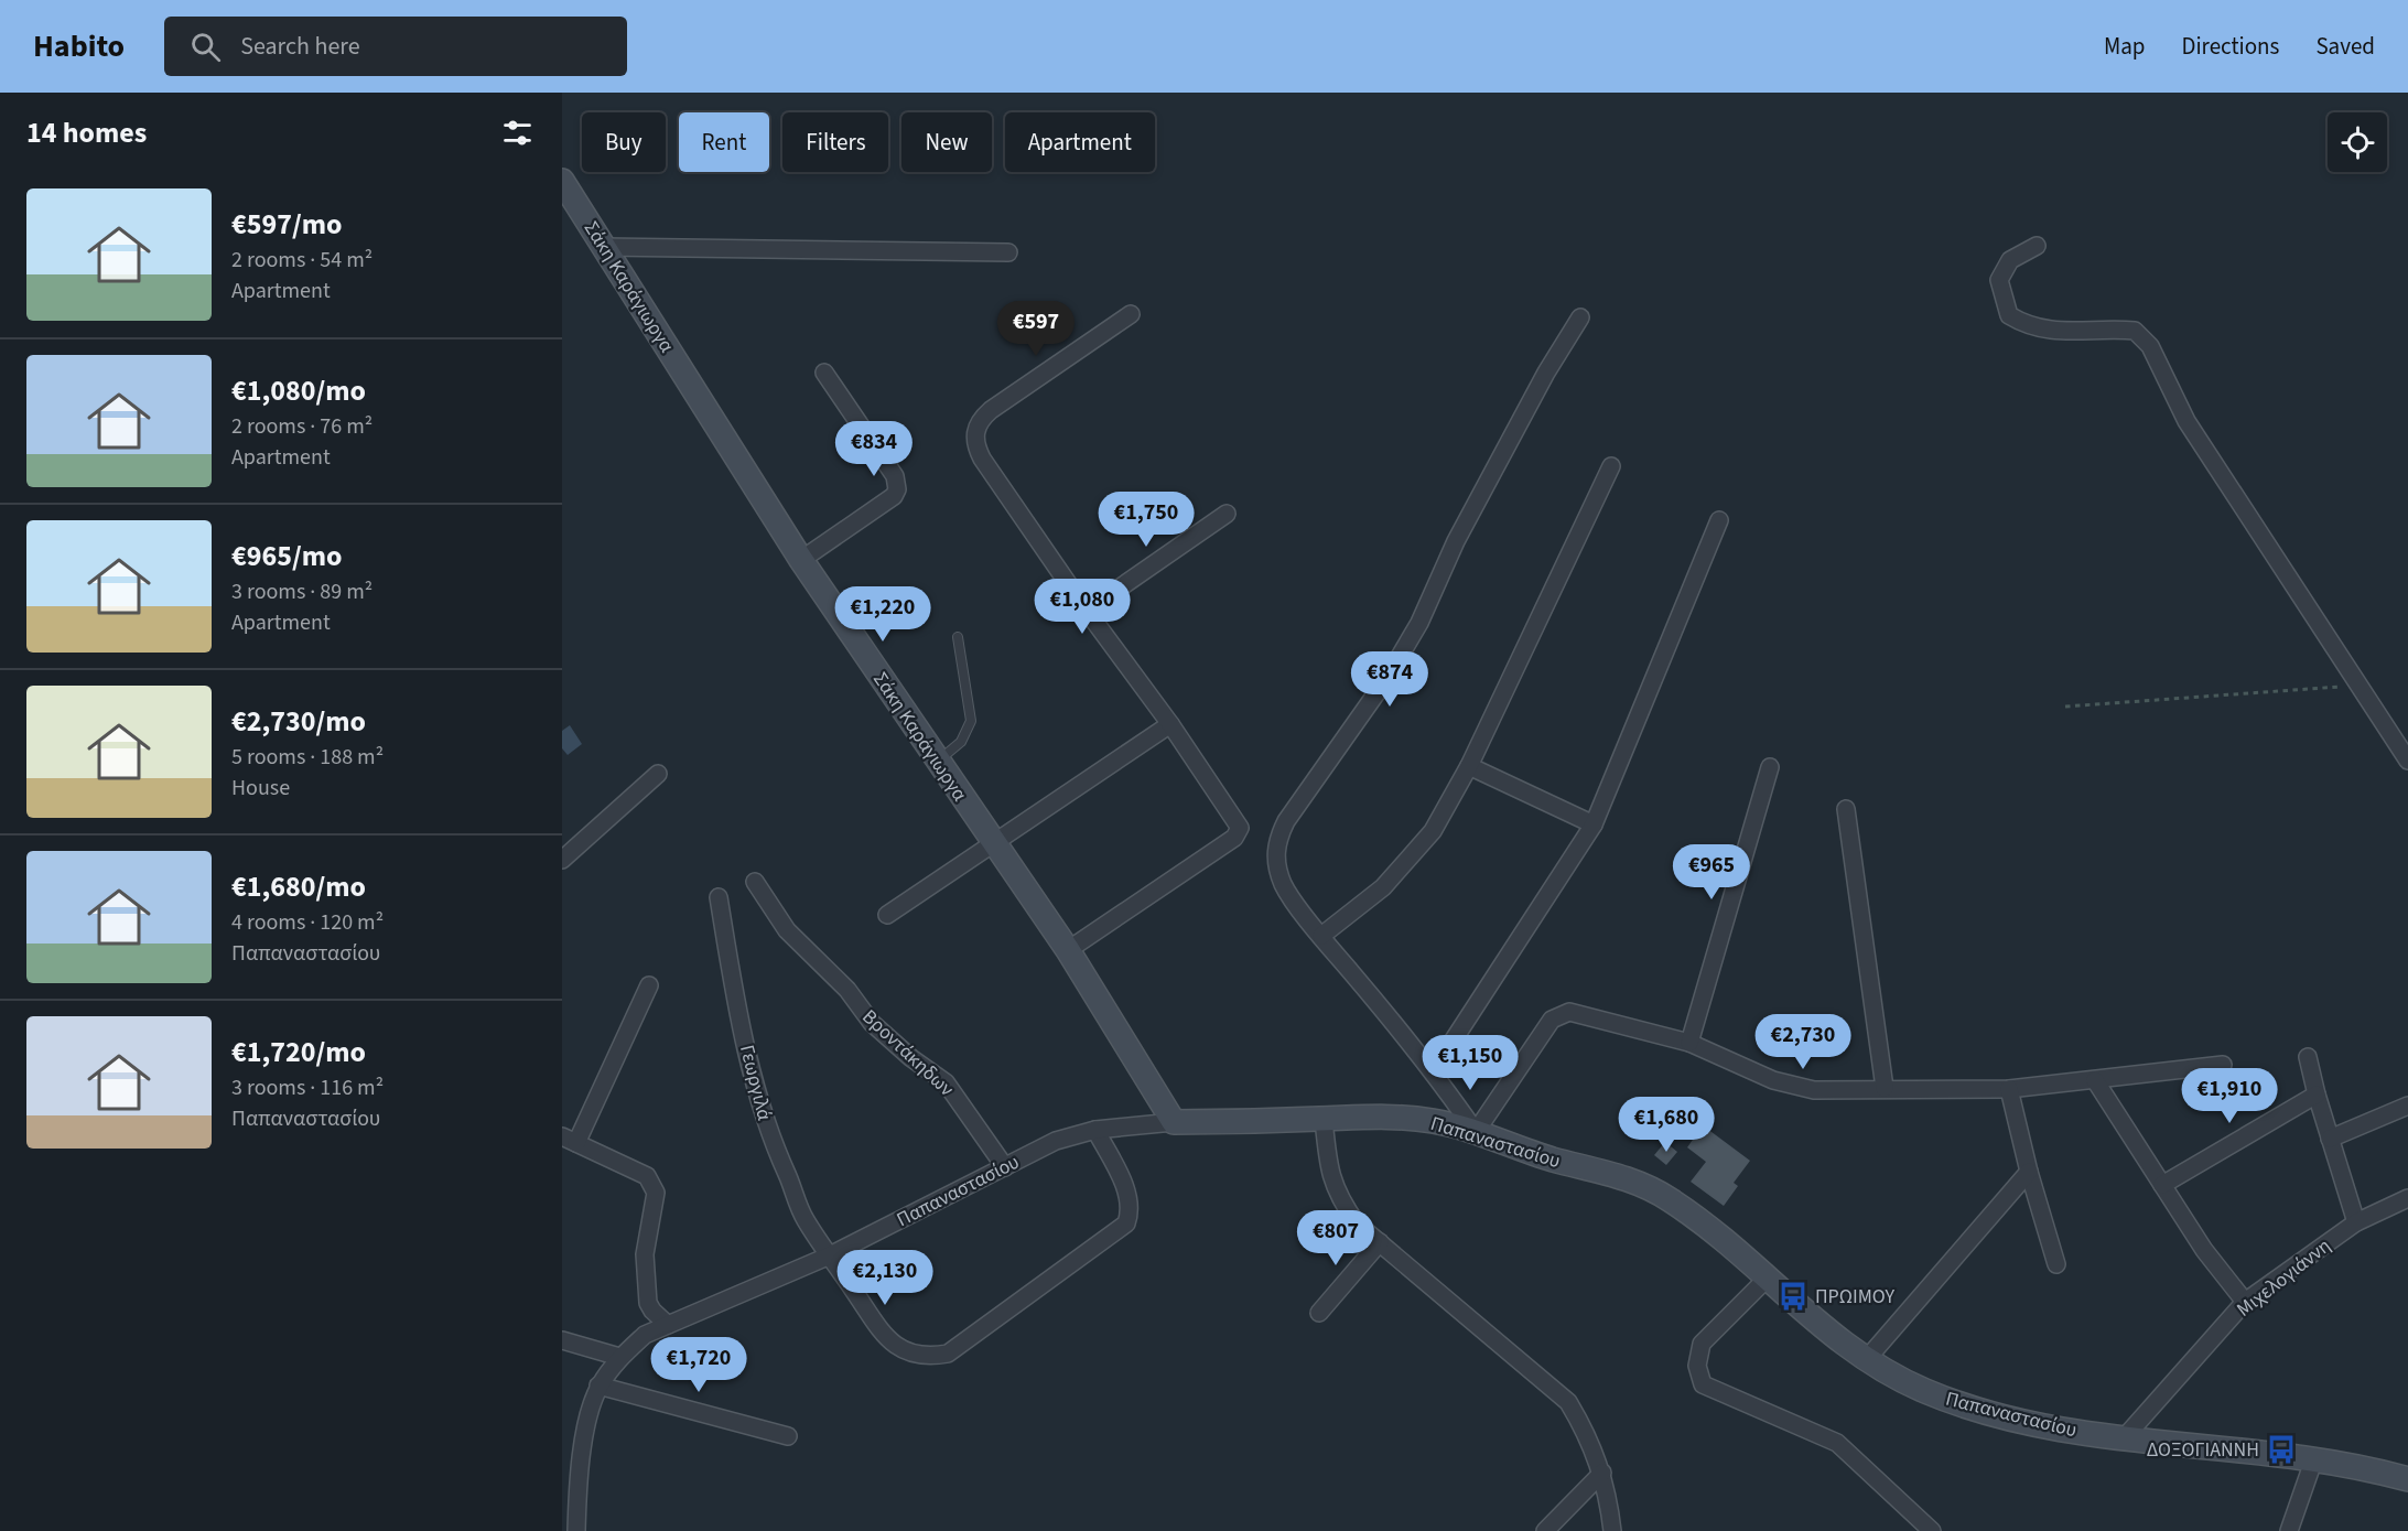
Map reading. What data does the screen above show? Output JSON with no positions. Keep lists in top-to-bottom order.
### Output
{
  "streets": {
    "street": [
      "Σάκη Καράγιωργα",
      "Βροντάκηδων",
      "Γεωργιλά",
      "Παπαναστασίου",
      "Μιχελογιάννη"
    ]
  },
  "crossings": [
    ["Σάκη Καράγιωργα", "Παπαναστασίου"],
    ["Βροντάκηδων", "Παπαναστασίου"],
    ["Γεωργιλά", "Παπαναστασίου"],
    ["Παπαναστασίου", "Μιχελογιάννη"]
  ],
  "places": {
    "bus stop": ["ΠΡΩΙΜΟΥ", "ΔΟΞΟΓΙΑΝΝΗ"]
  },
  "page": {
    "header": "Habito",
    "search": "Search here",
    "nav": ["Map", "Directions", "Saved"],
    "heading": "14 homes",
    "chip": [
      "Buy",
      "Rent",
      "Filters",
      "New",
      "Apartment"
    ],
    "list": [
      {
        "name": "€597/mo",
        "note": "2 rooms · 54 m² · Apartment"
      },
      {
        "name": "€1,080/mo",
        "note": "2 rooms · 76 m² · Apartment"
      },
      {
        "name": "€965/mo",
        "note": "3 rooms · 89 m² · Apartment"
      },
      {
        "name": "€2,730/mo",
        "note": "5 rooms · 188 m² · House"
      },
      {
        "name": "€1,680/mo",
        "note": "4 rooms · 120 m² · Παπαναστασίου"
      },
      {
        "name": "€1,720/mo",
        "note": "3 rooms · 116 m² · Παπαναστασίου"
      }
    ],
    "price": [
      "€597",
      "€834",
      "€1,750",
      "€1,080",
      "€1,220",
      "€874",
      "€965",
      "€2,730",
      "€1,150",
      "€1,910",
      "€1,680",
      "€807",
      "€2,130",
      "€1,720"
    ]
  }
}
